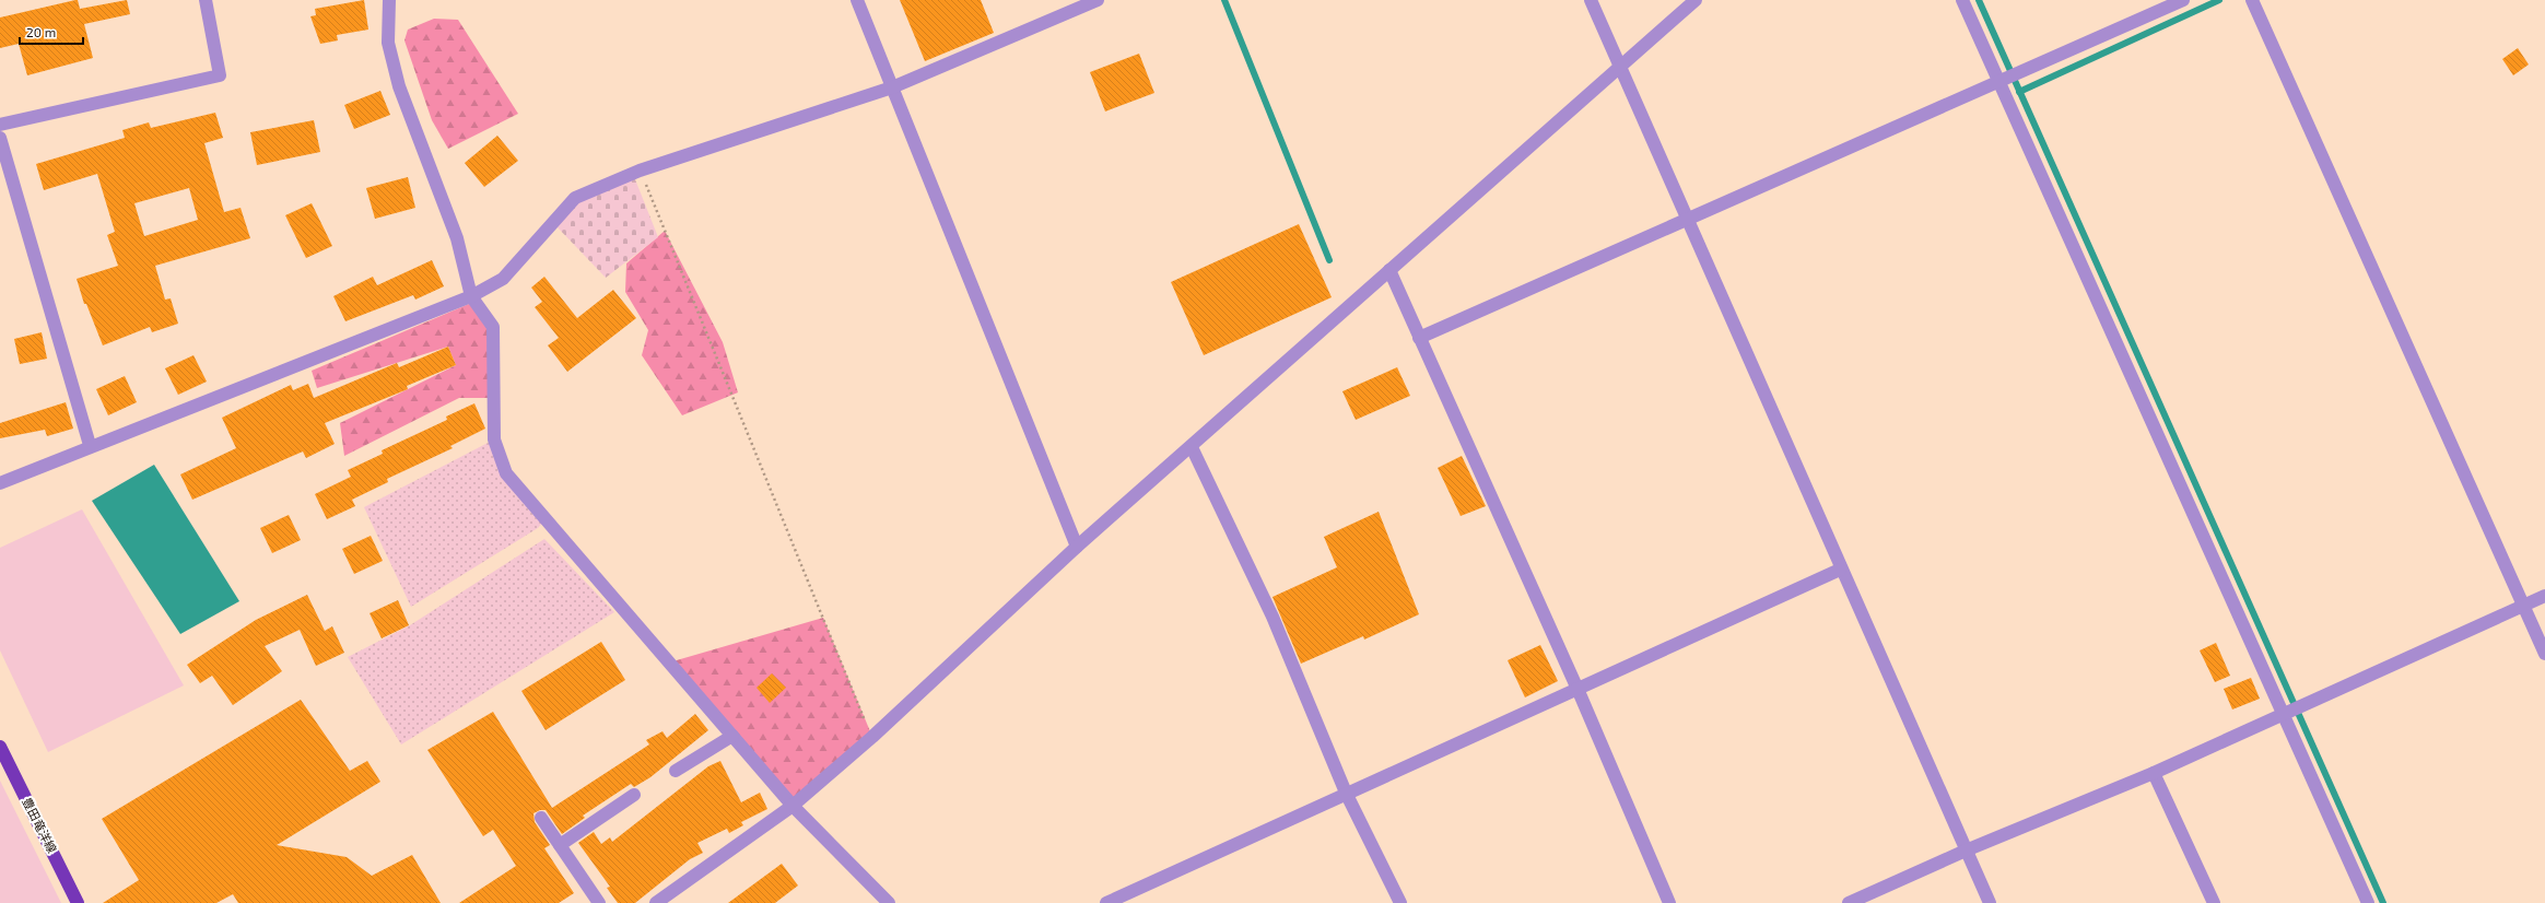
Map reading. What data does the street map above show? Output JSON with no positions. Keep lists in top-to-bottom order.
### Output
{
  "streets": {
    "main road": ["豊田竜洋線"]
  },
  "scale_bar": "20 m"
}
